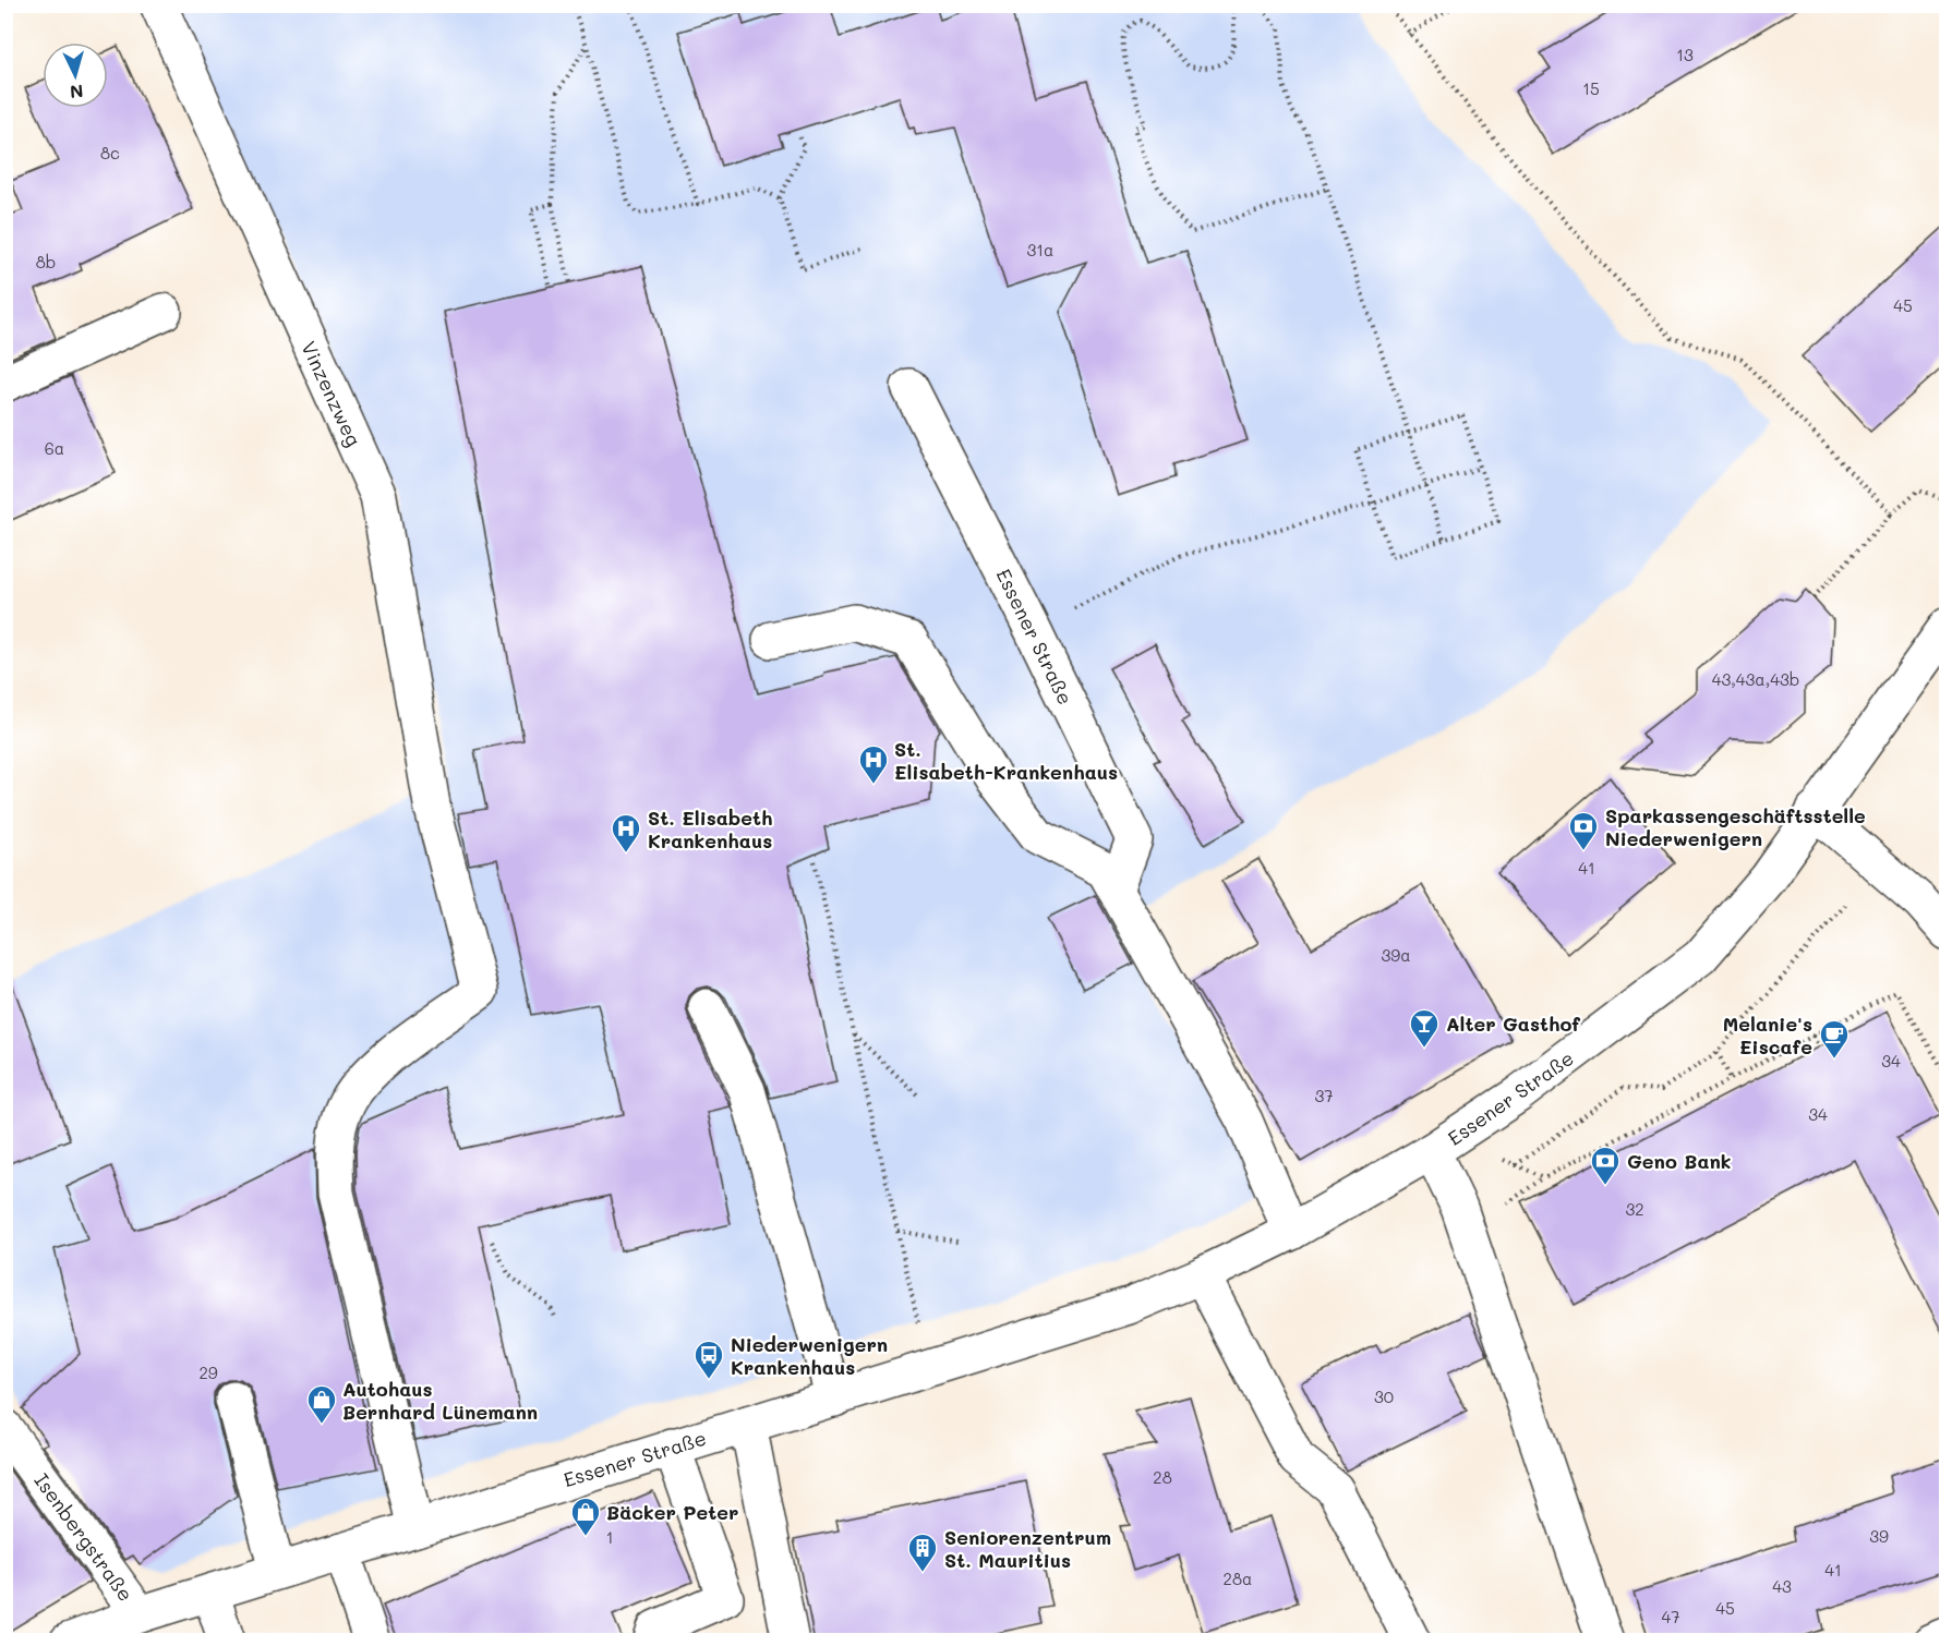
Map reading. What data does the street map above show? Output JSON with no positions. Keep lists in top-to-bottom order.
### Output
{
  "streets": {
    "street": ["Vinzenzweg", "Essener Straße", "Isenbergstraße"]
  },
  "crossings": [
    ["Vinzenzweg", "Essener Straße"],
    ["Essener Straße", "Isenbergstraße"]
  ],
  "places": {
    "hospital": ["St. Elisabeth-Krankenhaus", "St. Elisabeth Krankenhaus"],
    "bank": ["Sparkassengeschäftsstelle Niederwenigern", "Geno Bank"],
    "bar": ["Alter Gasthof"],
    "cafe": ["Melanie's Eiscafe"],
    "bus stop": ["Niederwenigern Krankenhaus"],
    "shop": ["Autohaus Bernhard Lünemann", "Bäcker Peter"],
    "building": ["Seniorenzentrum St. Mauritius"]
  },
  "house_numbers": [
    "13",
    "15",
    "8c",
    "31a",
    "8b",
    "45",
    "6a",
    "43,43a,43b",
    "41",
    "39a",
    "34",
    "37",
    "34",
    "32",
    "29",
    "30",
    "28",
    "39",
    "1",
    "41",
    "28a",
    "43",
    "45",
    "47"
  ],
  "north": "bottom"
}
